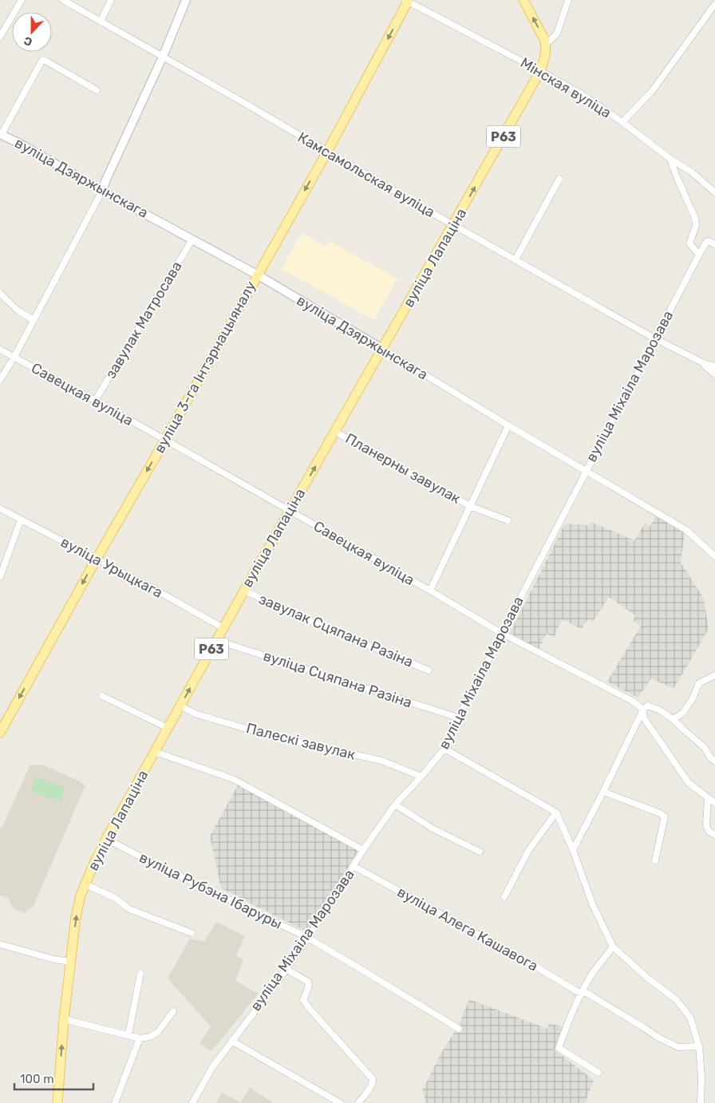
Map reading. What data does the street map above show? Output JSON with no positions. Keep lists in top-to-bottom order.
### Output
{
  "streets": {
    "main road": ["Р63", "вуліца Лапаціна", "вуліца 3-га Інтэрнацыяналу"],
    "street": [
      "Мінская вуліца",
      "Камсамольская вуліца",
      "вуліца Дзяржынскага",
      "завулак Матросава",
      "вуліца Міхаіла Марозава",
      "Савецкая вуліца",
      "Планерны завулак",
      "вуліца Урыцкага",
      "завулак Сцяпана Разіна",
      "вуліца Сцяпана Разіна",
      "Палескі завулак",
      "вуліца Рубэна Ібаруры",
      "вуліца Алега Кашавога"
    ]
  },
  "crossings": [
    ["Мінская вуліца", "вуліца Лапаціна"],
    ["Мінская вуліца", "вуліца 3-га Інтэрнацыяналу"],
    ["Камсамольская вуліца", "вуліца Лапаціна"],
    ["Камсамольская вуліца", "вуліца 3-га Інтэрнацыяналу"],
    ["Камсамольская вуліца", "вуліца Міхаіла Марозава"],
    ["вуліца Дзяржынскага", "вуліца Лапаціна"],
    ["вуліца Дзяржынскага", "завулак Матросава"],
    ["вуліца Дзяржынскага", "вуліца 3-га Інтэрнацыяналу"],
    ["вуліца Дзяржынскага", "вуліца Міхаіла Марозава"],
    ["вуліца Дзяржынскага", "Планерны завулак"],
    ["вуліца Лапаціна", "Савецкая вуліца"],
    ["вуліца Лапаціна", "Планерны завулак"],
    ["вуліца Лапаціна", "вуліца Урыцкага"],
    ["вуліца Лапаціна", "завулак Сцяпана Разіна"],
    ["вуліца Лапаціна", "вуліца Сцяпана Разіна"],
    ["вуліца Лапаціна", "Палескі завулак"],
    ["вуліца Лапаціна", "вуліца Рубэна Ібаруры"],
    ["завулак Матросава", "Савецкая вуліца"],
    ["вуліца 3-га Інтэрнацыяналу", "Савецкая вуліца"],
    ["вуліца 3-га Інтэрнацыяналу", "вуліца Урыцкага"],
    ["вуліца Міхаіла Марозава", "Савецкая вуліца"],
    ["вуліца Міхаіла Марозава", "вуліца Сцяпана Разіна"],
    ["вуліца Міхаіла Марозава", "Палескі завулак"],
    ["вуліца Міхаіла Марозава", "вуліца Рубэна Ібаруры"],
    ["вуліца Міхаіла Марозава", "вуліца Алега Кашавога"],
    ["Савецкая вуліца", "Планерны завулак"]
  ],
  "one_way": ["вуліца Лапаціна", "вуліца 3-га Інтэрнацыяналу"],
  "scale_bar": "100 m",
  "north": "bottom"
}
